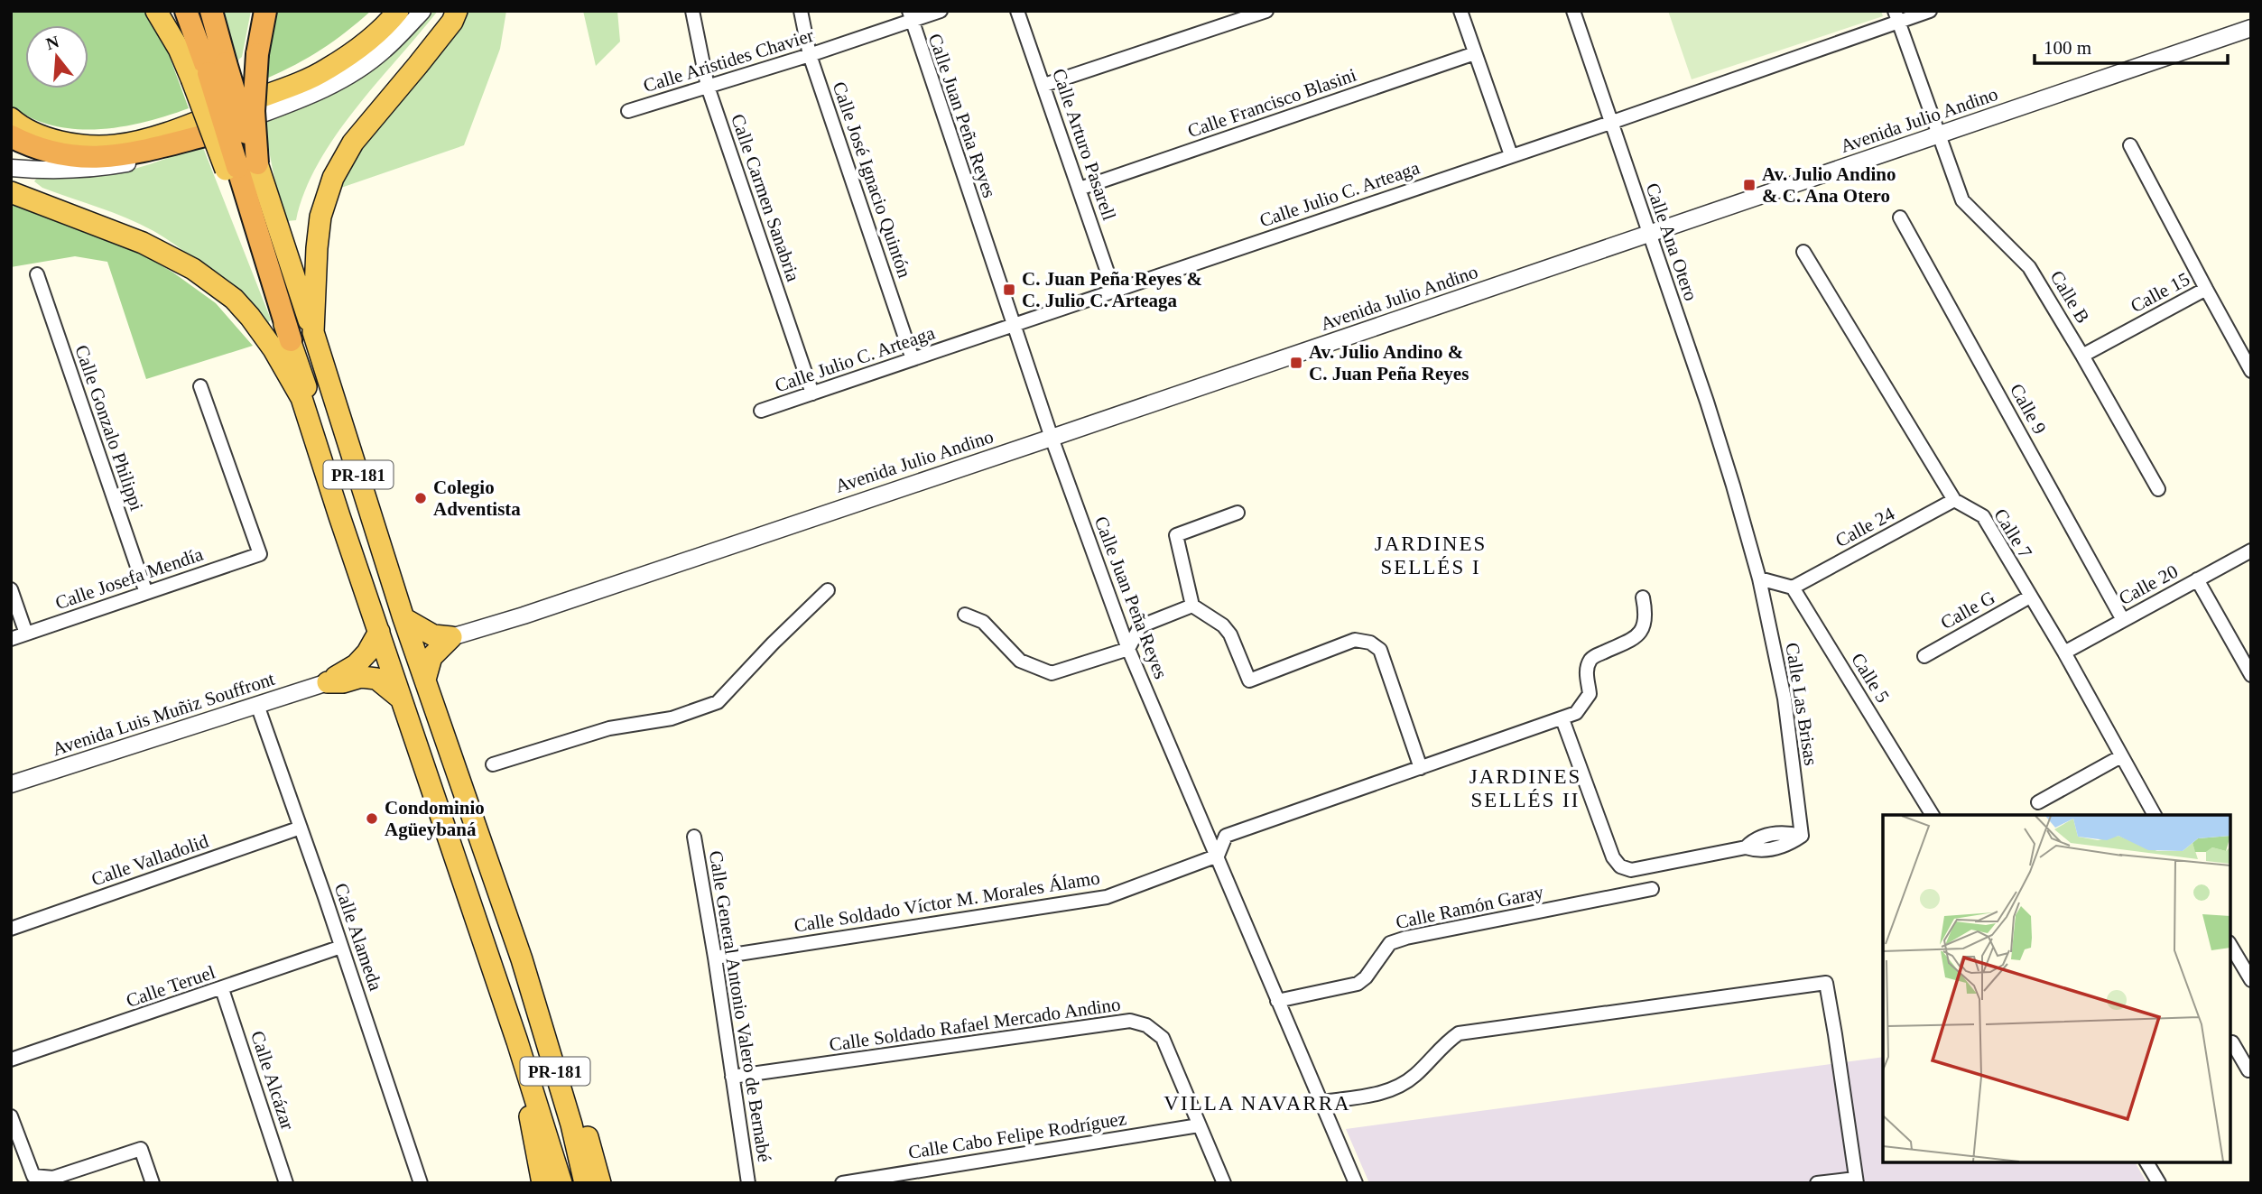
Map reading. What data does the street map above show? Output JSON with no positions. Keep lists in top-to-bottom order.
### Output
{
  "streets": {
    "highway": ["PR-181"],
    "street": [
      "Calle Aristides Chavier",
      "Calle Francisco Blasini",
      "Calle Juan Peña Reyes",
      "Avenida Julio Andino",
      "Calle Arturo Pasarell",
      "Calle José Ignacio Quintón",
      "Calle Julio C. Arteaga",
      "Calle Carmen Sanabria",
      "Calle Ana Otero",
      "Calle 15",
      "Calle B",
      "Calle 9",
      "Calle Gonzalo Philippi",
      "Calle 24",
      "Calle 7",
      "Calle Josefa Mendía",
      "Calle 20",
      "Calle G",
      "Calle 5",
      "Calle Las Brisas",
      "Avenida Luis Muñiz Souffront",
      "Calle Valladolid",
      "Calle Soldado Víctor M. Morales Álamo",
      "Calle Ramón Garay",
      "Calle Alameda",
      "Calle Teruel",
      "Calle General Antonio Valero de Bernabé",
      "Calle Soldado Rafael Mercado Andino",
      "Calle Alcázar",
      "Calle Cabo Felipe Rodríguez"
    ]
  },
  "crossings": [
    ["Calle Aristides Chavier", "Calle Juan Peña Reyes"],
    ["Calle Aristides Chavier", "Calle José Ignacio Quintón"],
    ["Calle Aristides Chavier", "Calle Carmen Sanabria"],
    ["Calle Francisco Blasini", "Calle Arturo Pasarell"],
    ["Calle Juan Peña Reyes", "Avenida Julio Andino"],
    ["Calle Juan Peña Reyes", "Calle Julio C. Arteaga"],
    ["Calle Juan Peña Reyes", "Calle Soldado Víctor M. Morales Álamo"],
    ["Calle Juan Peña Reyes", "Calle Ramón Garay"],
    ["Avenida Julio Andino", "Calle Ana Otero"],
    ["Avenida Julio Andino", "Calle B"],
    ["Calle Arturo Pasarell", "Calle Julio C. Arteaga"],
    ["Calle José Ignacio Quintón", "Calle Julio C. Arteaga"],
    ["Calle Julio C. Arteaga", "Calle Carmen Sanabria"],
    ["Calle Julio C. Arteaga", "Calle Ana Otero"],
    ["Calle Julio C. Arteaga", "Calle B"],
    ["Calle Ana Otero", "Calle Las Brisas"],
    ["Calle 15", "Calle B"],
    ["Calle 9", "Calle 20"],
    ["Calle Gonzalo Philippi", "Calle Josefa Mendía"],
    ["Calle 24", "Calle 7"],
    ["Calle 24", "Calle 5"],
    ["Calle 7", "Calle 20"],
    ["Calle 7", "Calle G"],
    ["Avenida Luis Muñiz Souffront", "Calle Alameda"],
    ["Calle Valladolid", "Calle Alameda"],
    ["Calle Soldado Víctor M. Morales Álamo", "Calle General Antonio Valero de Bernabé"],
    ["Calle Alameda", "Calle Teruel"],
    ["Calle Teruel", "Calle Alcázar"],
    ["Calle General Antonio Valero de Bernabé", "Calle Soldado Rafael Mercado Andino"],
    ["Calle Soldado Rafael Mercado Andino", "Calle Cabo Felipe Rodríguez"]
  ],
  "districts": ["JARDINES SELLÉS I", "JARDINES SELLÉS II", "VILLA NAVARRA"],
  "places": {
    "transit": ["Av. Julio Andino & C. Ana Otero", "C. Juan Peña Reyes & C. Julio C. Arteaga", "Av. Julio Andino & C. Juan Peña Reyes"],
    "other": ["Colegio Adventista", "Condominio Agüeybaná"]
  },
  "scale_bar": "100 m",
  "north": "top"
}
